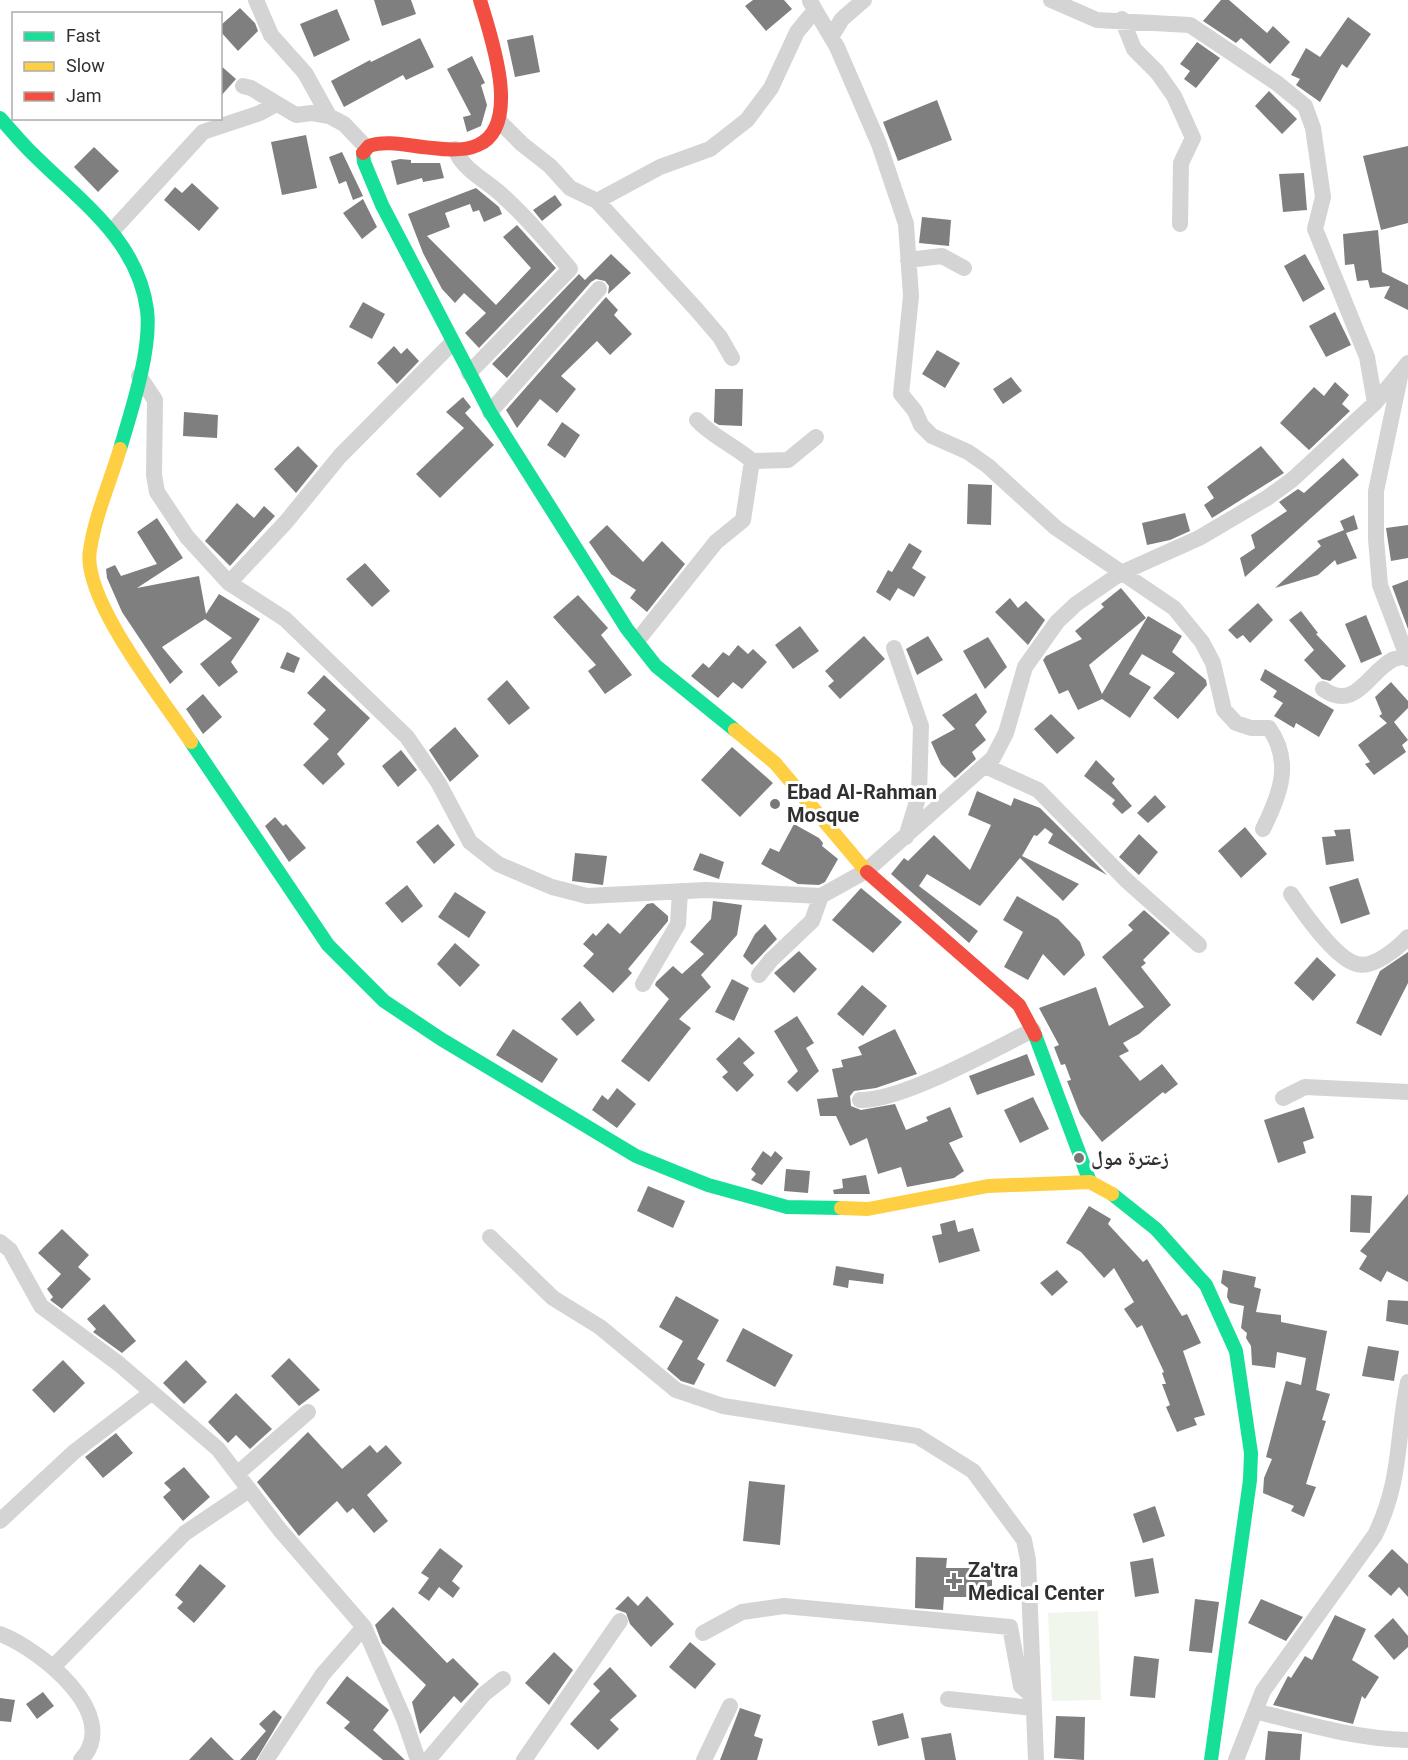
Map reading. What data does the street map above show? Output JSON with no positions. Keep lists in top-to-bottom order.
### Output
{
  "places": {
    "other": ["Ebad Al-Rahman Mosque", "زعترة مول"],
    "health": ["Za'tra Medical Center"]
  },
  "legend": ["Fast", "Slow", "Jam"]
}
